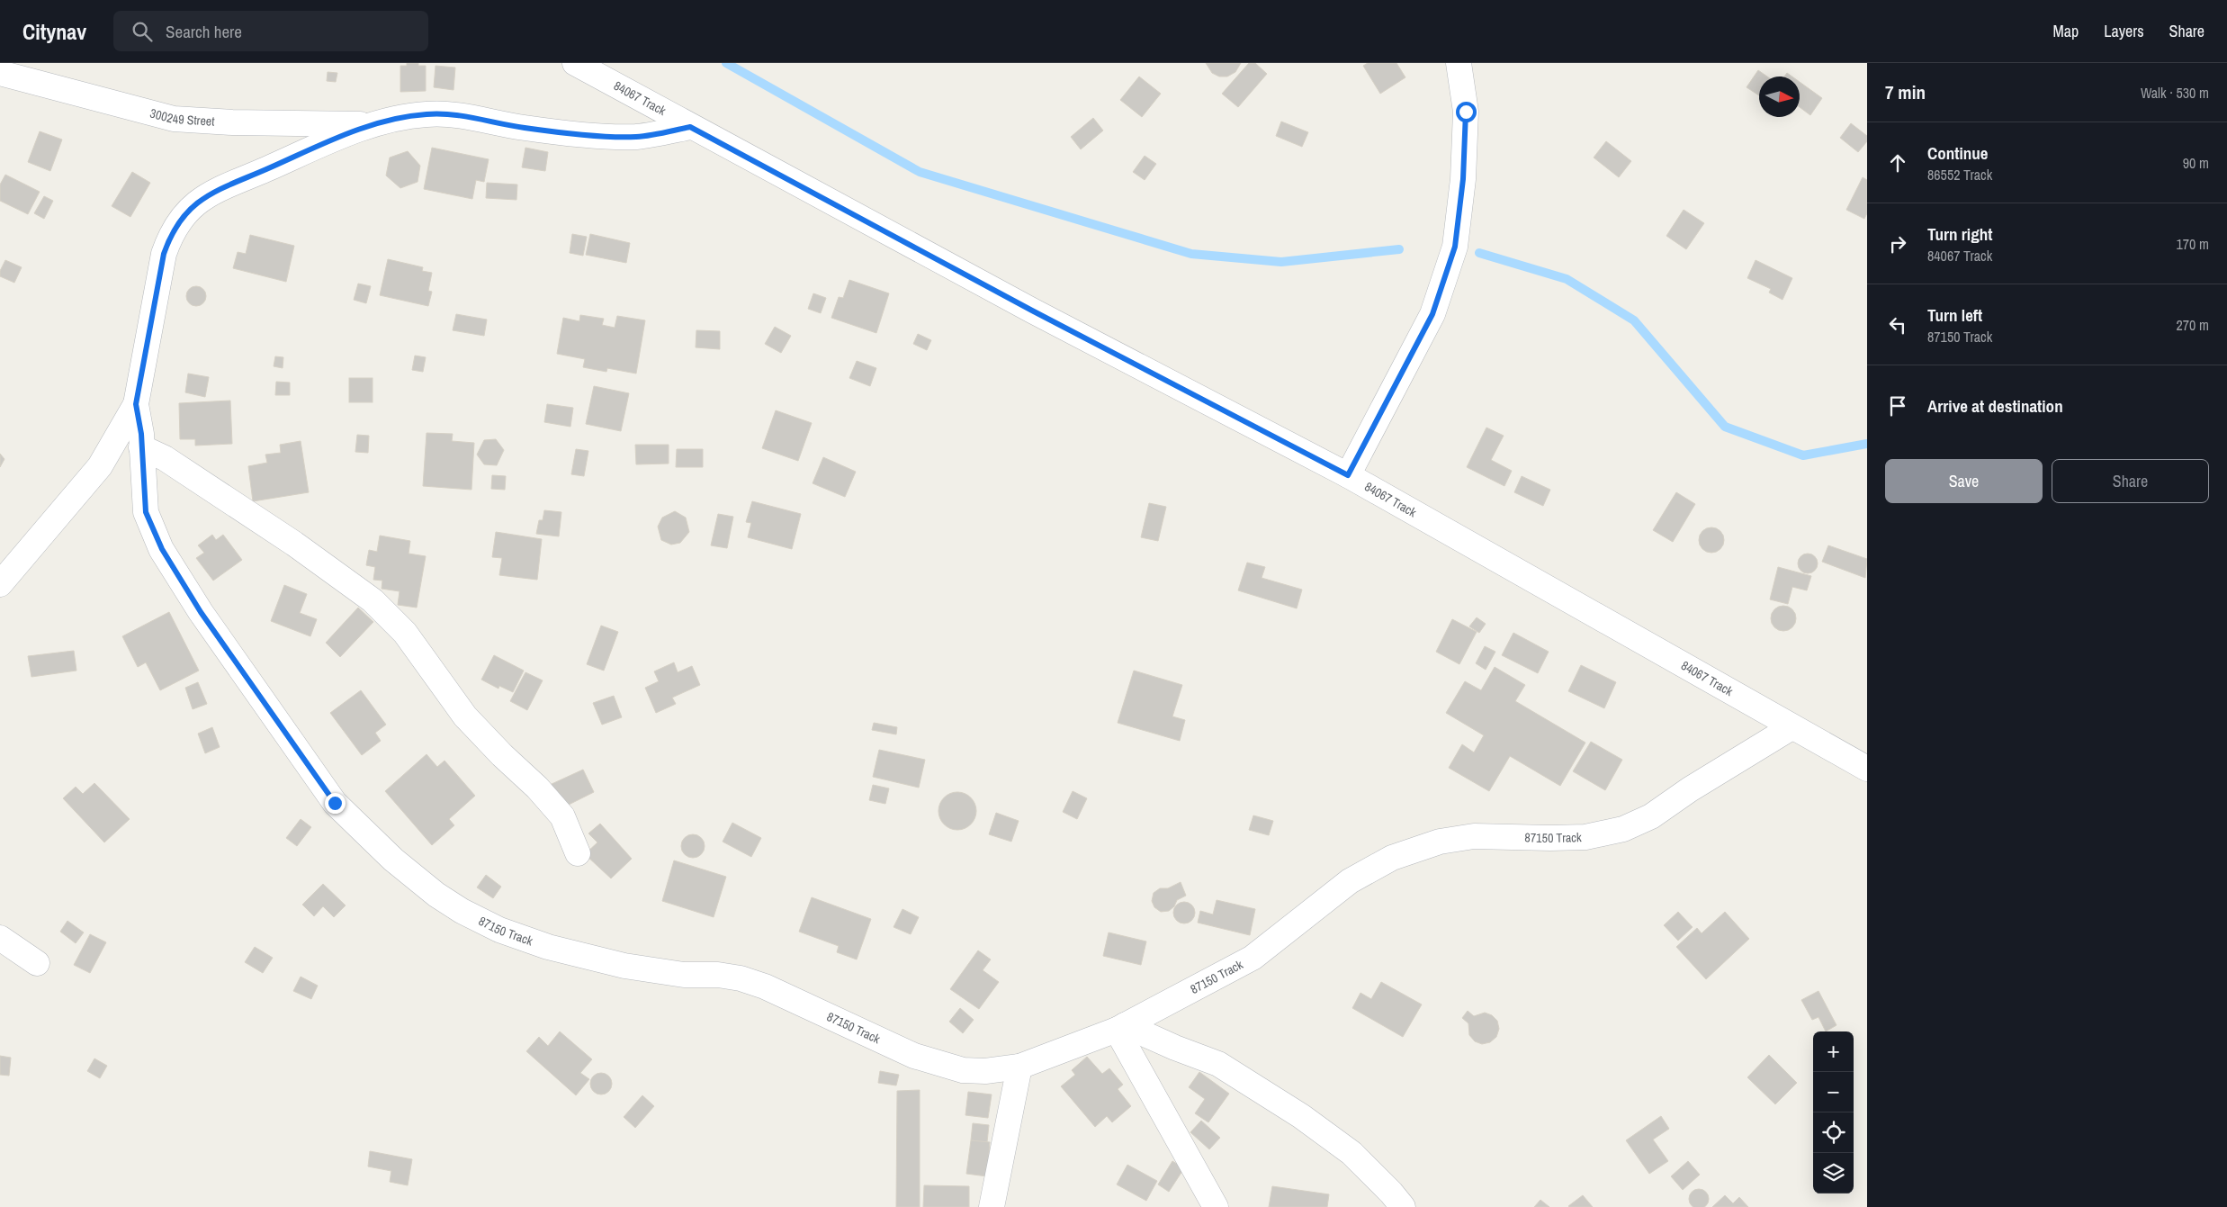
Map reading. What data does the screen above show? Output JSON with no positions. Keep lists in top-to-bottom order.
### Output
{
  "streets": {
    "street": ["84067 Track", "300249 Street", "87150 Track"]
  },
  "crossings": [
    ["84067 Track", "87150 Track"],
    ["300249 Street", "87150 Track"]
  ],
  "north": "right",
  "page": {
    "header": "Citynav",
    "search": "Search here",
    "nav": ["Map", "Layers", "Share"],
    "heading": ["7 min", "Walk · 530 m"],
    "list": [
      ["Continue", "86552 Track", "90 m"],
      ["Turn right", "84067 Track", "170 m"],
      ["Turn left", "87150 Track", "270 m"],
      "Arrive at destination"
    ],
    "buttons": ["Save", "Share"],
    "map_buttons": ["+", "−"]
  }
}
